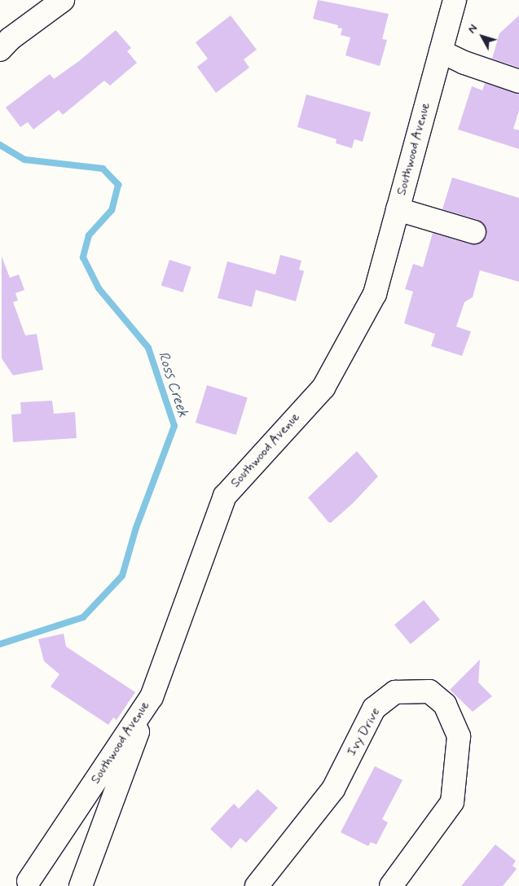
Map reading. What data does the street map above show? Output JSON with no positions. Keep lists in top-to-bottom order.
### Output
{
  "streets": {
    "street": ["Southwood Avenue", "Ivy Drive"]
  },
  "water": ["Ross Creek"],
  "north": "top left"
}
